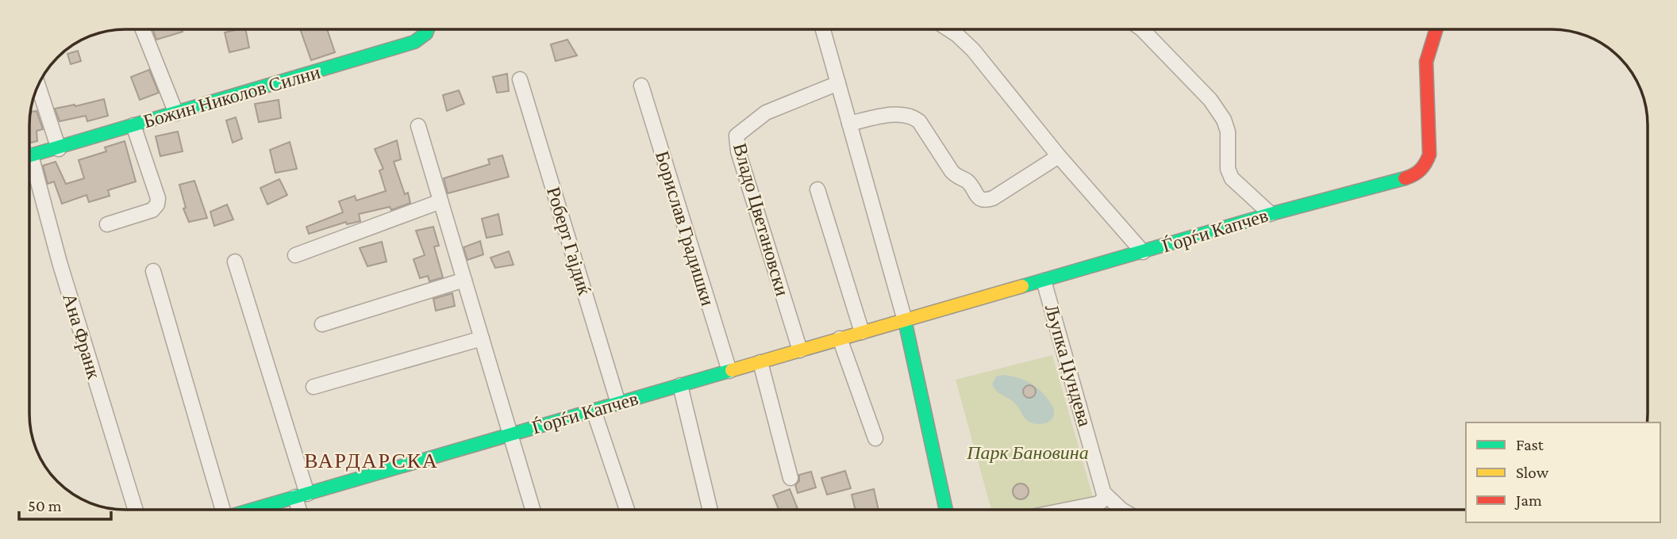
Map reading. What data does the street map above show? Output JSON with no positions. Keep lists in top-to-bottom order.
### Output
{
  "streets": {
    "street": [
      "Божин Николов Силни",
      "Владо Цветановски",
      "Борислав Градишки",
      "Ѓорѓи Капчев",
      "Роберт Гајдиќ",
      "Ана Франк",
      "Љупка Џундева"
    ]
  },
  "crossings": [
    ["Владо Цветановски", "Ѓорѓи Капчев"],
    ["Борислав Градишки", "Ѓорѓи Капчев"],
    ["Ѓорѓи Капчев", "Роберт Гајдиќ"],
    ["Ѓорѓи Капчев", "Љупка Џундева"]
  ],
  "districts": ["ВАРДАРСКА"],
  "parks": ["Парк Бановина"],
  "legend": ["Fast", "Slow", "Jam"],
  "scale_bar": "50 m"
}
